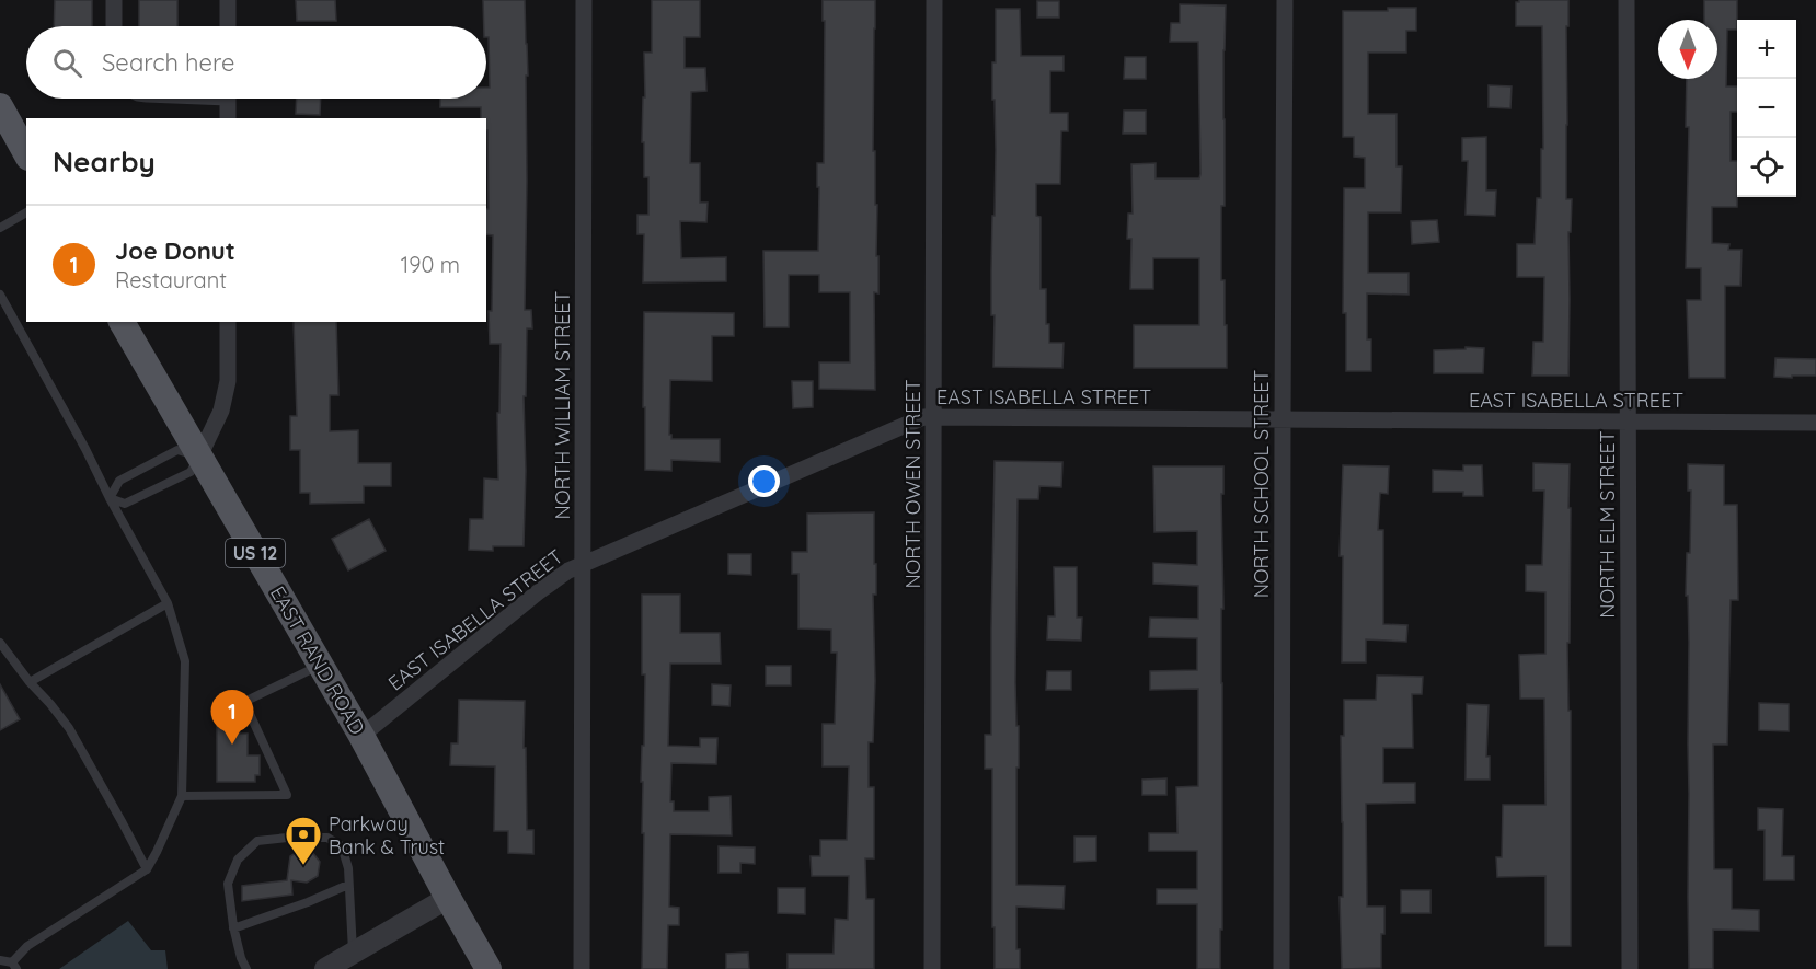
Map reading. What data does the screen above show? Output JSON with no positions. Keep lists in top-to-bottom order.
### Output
{
  "streets": {
    "main road": ["US 12", "EAST RAND ROAD"],
    "street": [
      "EAST ISABELLA STREET",
      "NORTH WILLIAM STREET",
      "NORTH OWEN STREET",
      "NORTH SCHOOL STREET",
      "NORTH ELM STREET"
    ]
  },
  "crossings": [
    ["EAST ISABELLA STREET", "NORTH WILLIAM STREET"],
    ["EAST ISABELLA STREET", "NORTH OWEN STREET"],
    ["EAST ISABELLA STREET", "NORTH SCHOOL STREET"],
    ["EAST ISABELLA STREET", "NORTH ELM STREET"],
    ["EAST ISABELLA STREET", "EAST RAND ROAD"]
  ],
  "places": {
    "bank": ["Parkway Bank & Trust"]
  },
  "north": "bottom",
  "page": {
    "map_buttons": ["+", "−"],
    "search": "Search here",
    "heading": "Nearby",
    "list": [
      {
        "mark": "1",
        "name": "Joe Donut",
        "note": "Restaurant",
        "value": "190 m"
      }
    ],
    "pins": "1"
  }
}
